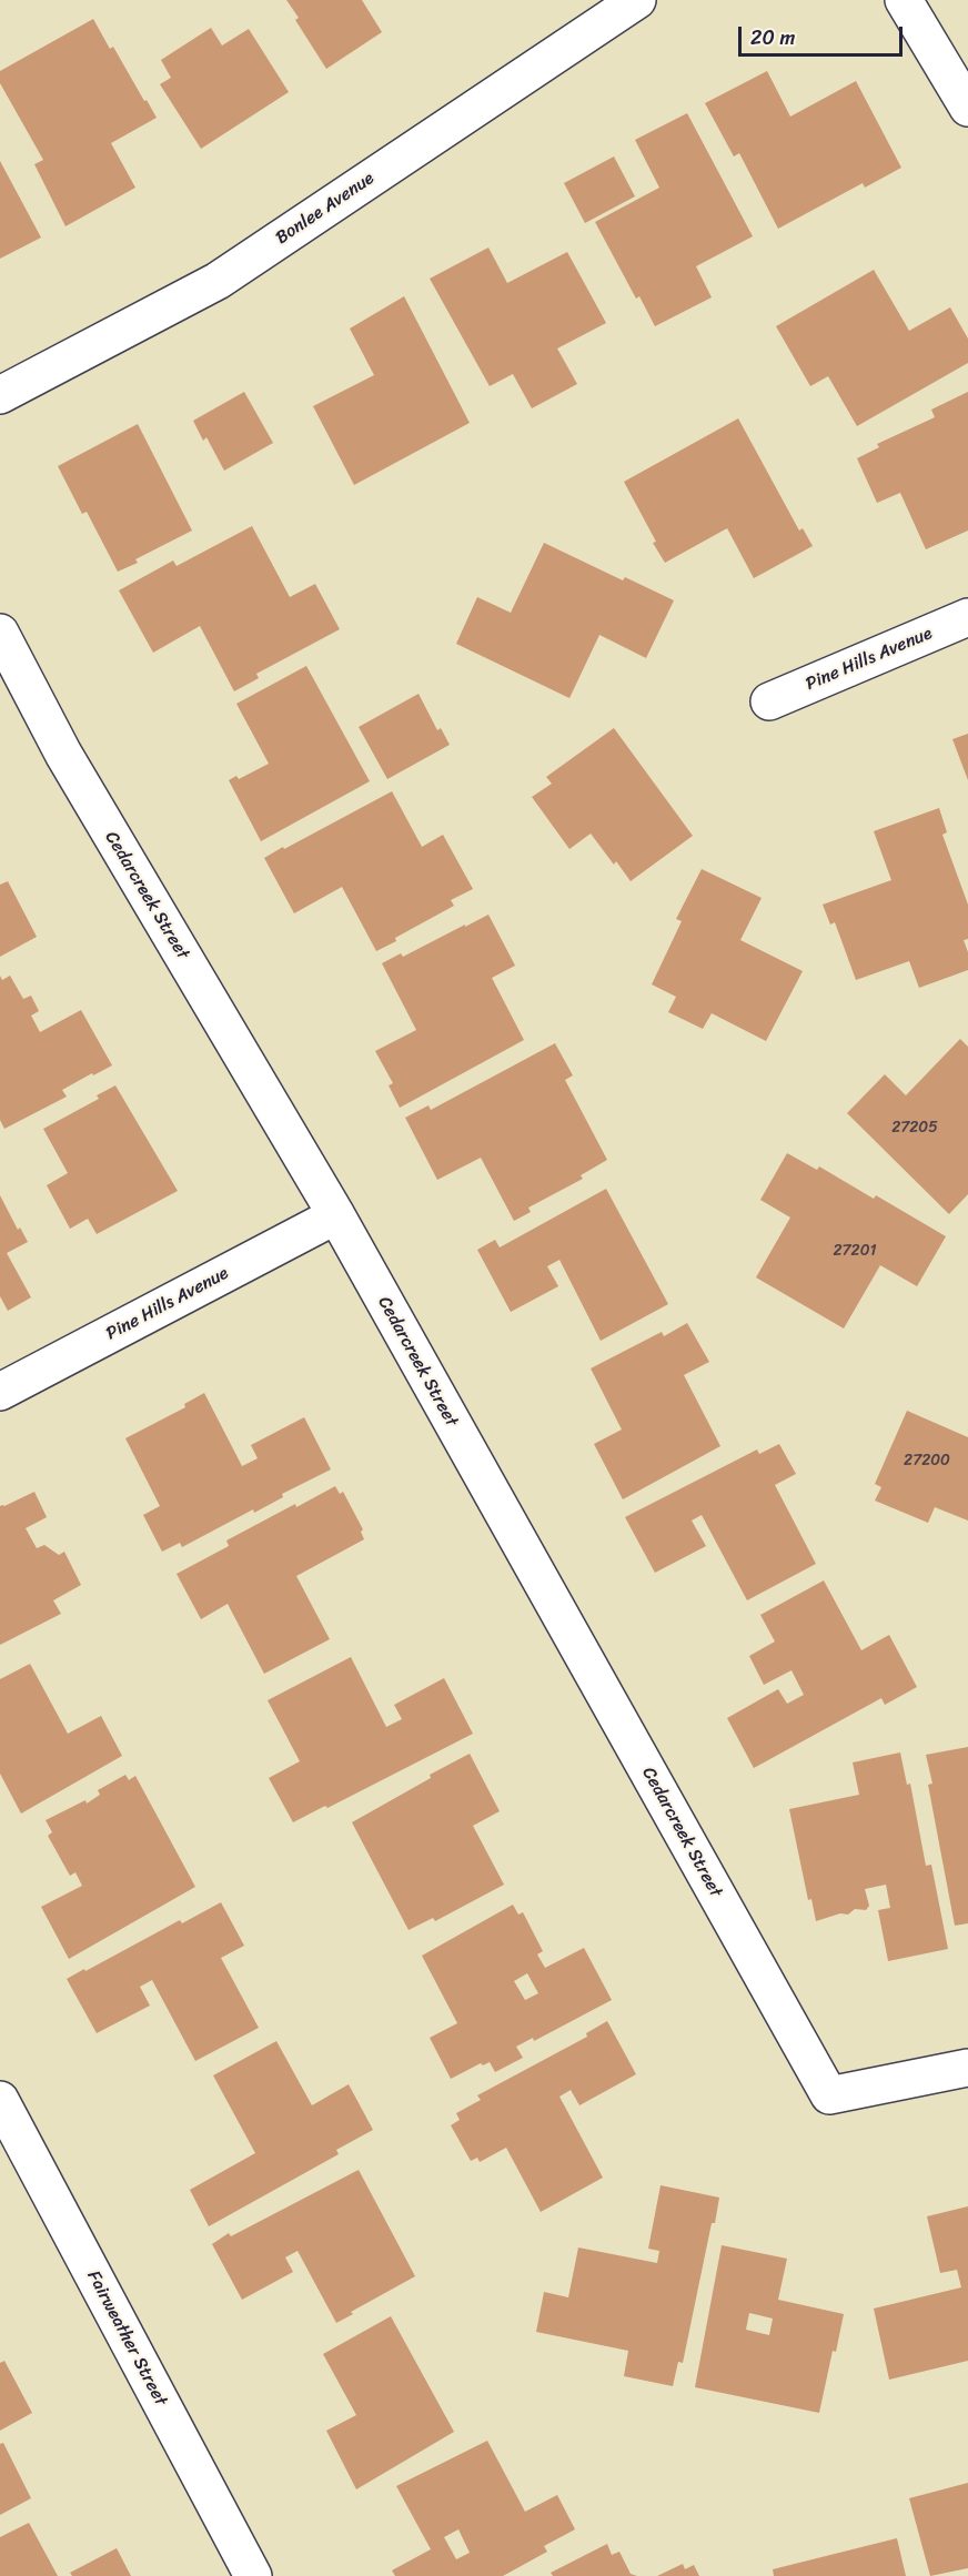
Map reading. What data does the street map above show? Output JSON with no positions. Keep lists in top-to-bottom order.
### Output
{
  "streets": {
    "street": [
      "Bonlee Avenue",
      "Pine Hills Avenue",
      "Cedarcreek Street",
      "Fairweather Street"
    ]
  },
  "crossings": [
    ["Pine Hills Avenue", "Cedarcreek Street"]
  ],
  "house_numbers": ["27205", "27201", "27200"],
  "scale_bar": "20 m"
}
